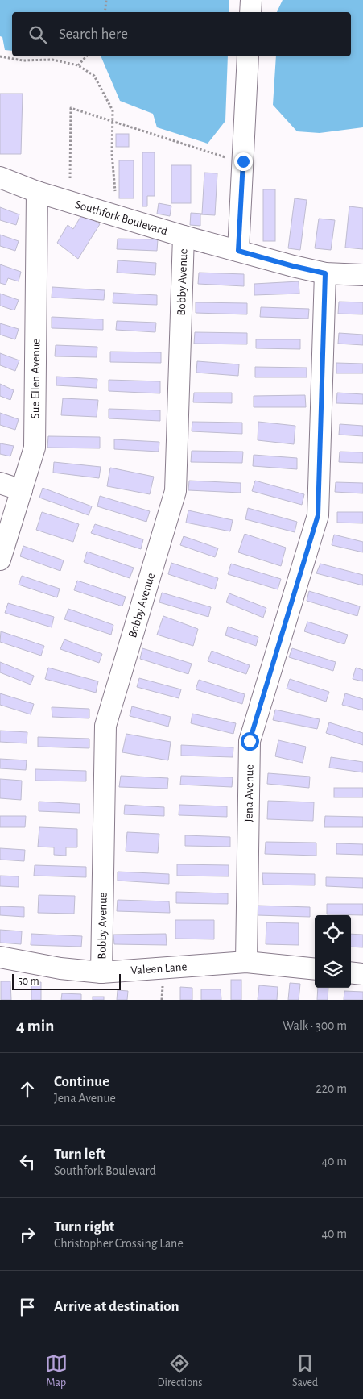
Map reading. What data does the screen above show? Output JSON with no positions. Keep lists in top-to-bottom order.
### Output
{
  "streets": {
    "street": [
      "Southfork Boulevard",
      "Bobby Avenue",
      "Sue Ellen Avenue",
      "Jena Avenue",
      "Valeen Lane"
    ]
  },
  "crossings": [
    ["Southfork Boulevard", "Bobby Avenue"],
    ["Southfork Boulevard", "Sue Ellen Avenue"],
    ["Southfork Boulevard", "Jena Avenue"],
    ["Bobby Avenue", "Valeen Lane"],
    ["Jena Avenue", "Valeen Lane"]
  ],
  "scale_bar": "50 m",
  "page": {
    "search": "Search here",
    "scale": "50 m",
    "heading": ["4 min", "Walk · 300 m"],
    "list": [
      ["Continue", "Jena Avenue", "220 m"],
      ["Turn left", "Southfork Boulevard", "40 m"],
      ["Turn right", "Christopher Crossing Lane", "40 m"],
      "Arrive at destination"
    ],
    "nav": ["Map", "Directions", "Saved"]
  }
}
